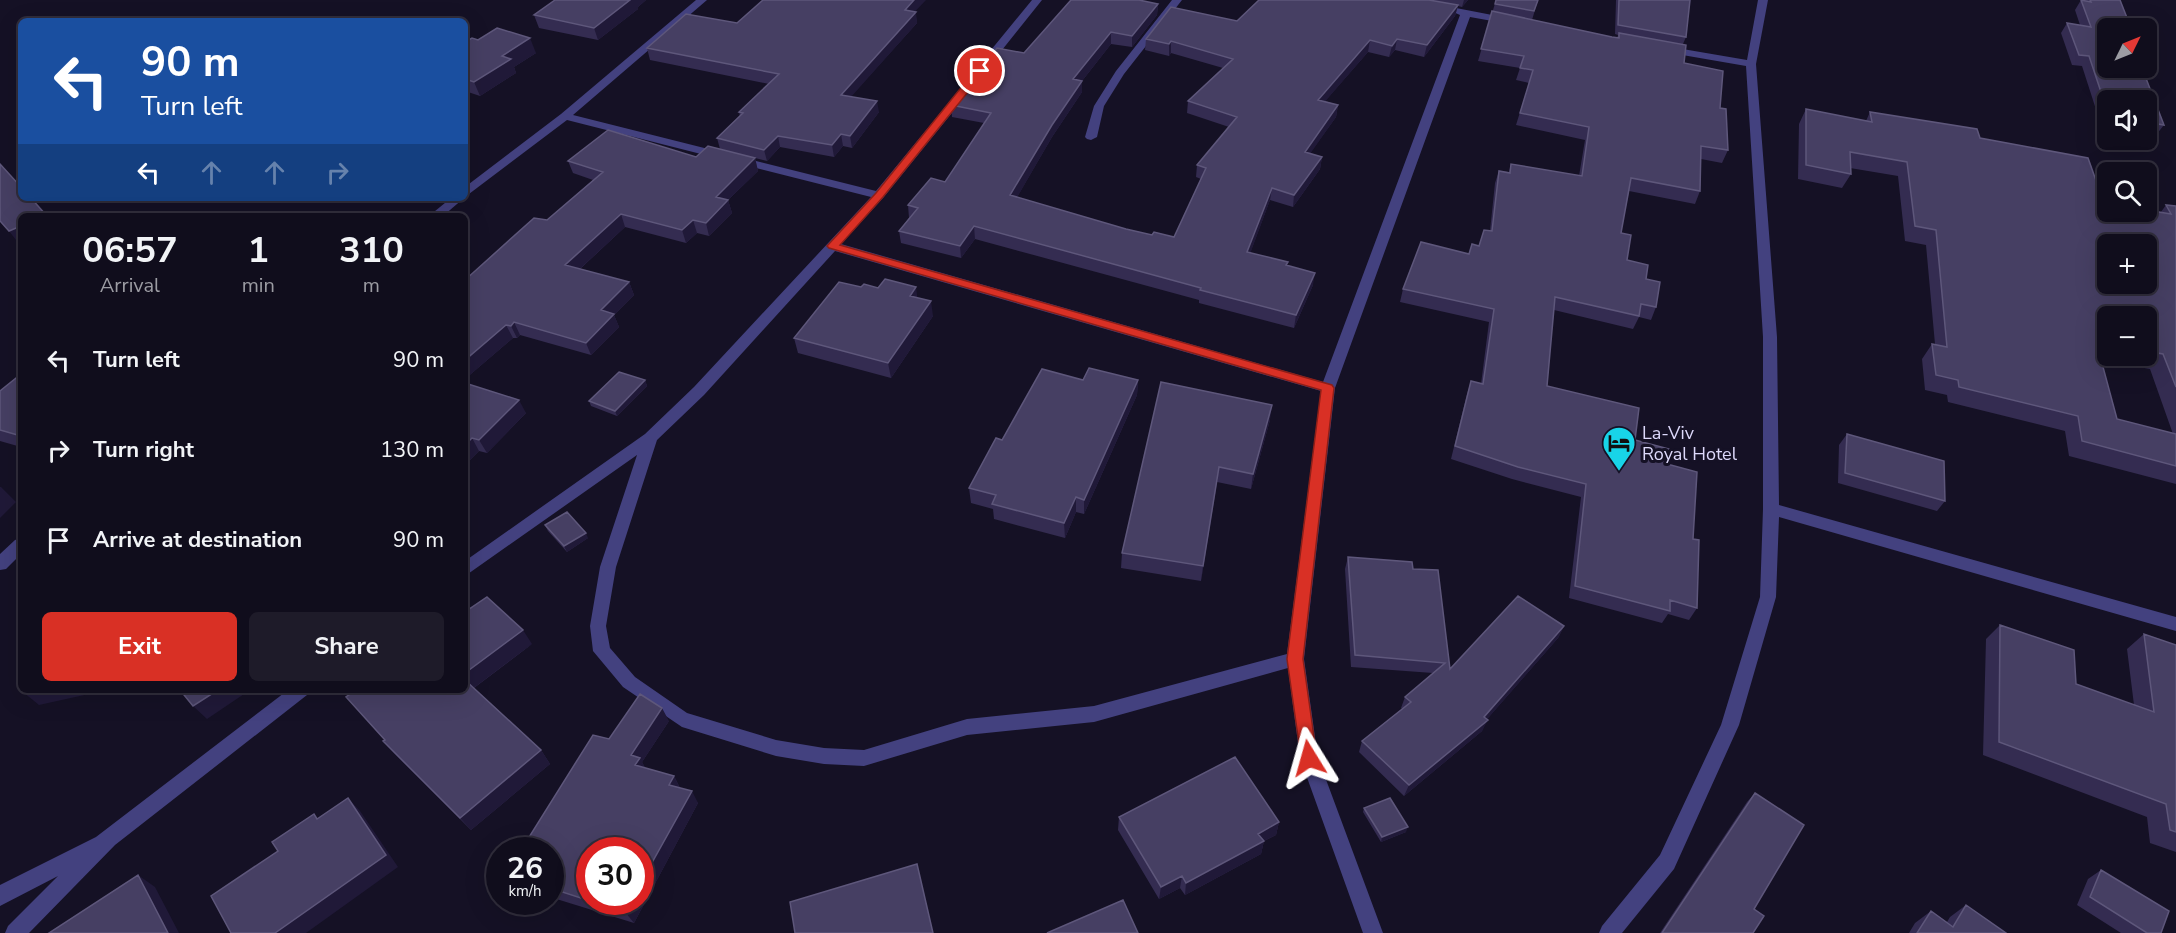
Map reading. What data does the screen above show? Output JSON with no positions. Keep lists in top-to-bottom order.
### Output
{
  "places": {
    "hotel": ["La-Viv Royal Hotel"]
  },
  "north": "top right",
  "page": {
    "map_buttons": ["+", "−"],
    "turn": ["90 m", "Turn left"],
    "eta": [
      "06:57",
      "Arrival",
      "1",
      "min",
      "310",
      "m"
    ],
    "list": [
      {
        "name": "Turn left",
        "value": "90 m"
      },
      {
        "name": "Turn right",
        "value": "130 m"
      },
      {
        "name": "Arrive at destination",
        "value": "90 m"
      }
    ],
    "buttons": ["Exit", "Share"],
    "speed": "26 km/h",
    "limit": "30"
  }
}
